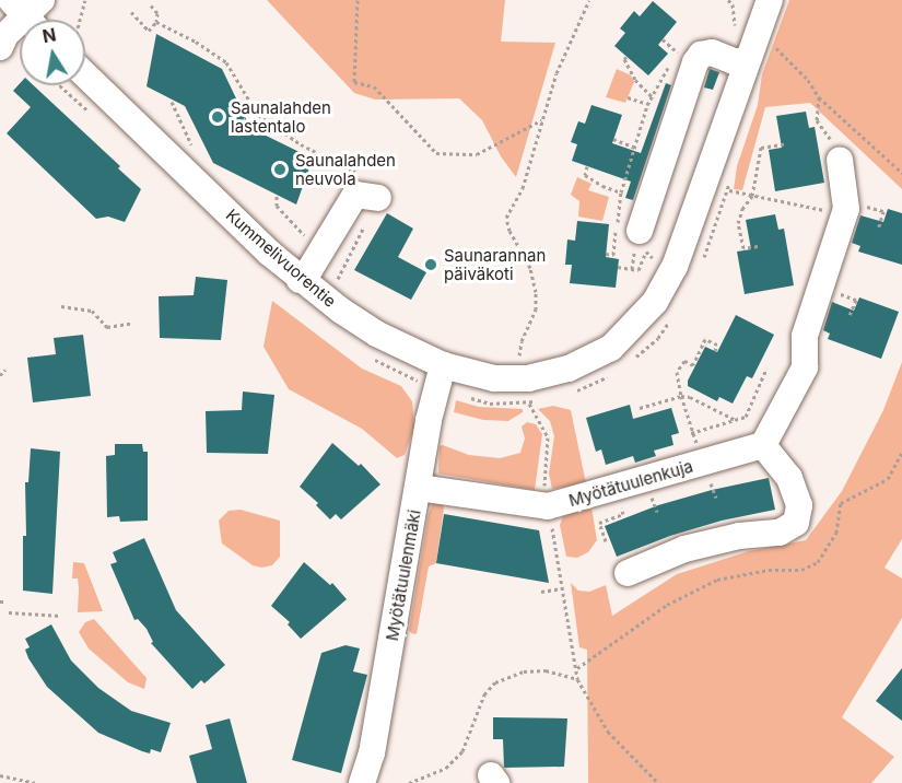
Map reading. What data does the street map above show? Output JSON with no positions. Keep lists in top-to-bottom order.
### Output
{
  "streets": {
    "street": ["Kummelivuorentie", "Myötätuulenkuja", "Myötätuulenmäki"]
  },
  "crossings": [
    ["Kummelivuorentie", "Myötätuulenmäki"],
    ["Myötätuulenkuja", "Myötätuulenmäki"]
  ],
  "places": ["Saunalahden lastentalo", "Saunalahden neuvola", "Saunarannan päiväkoti"],
  "north": "top"
}
